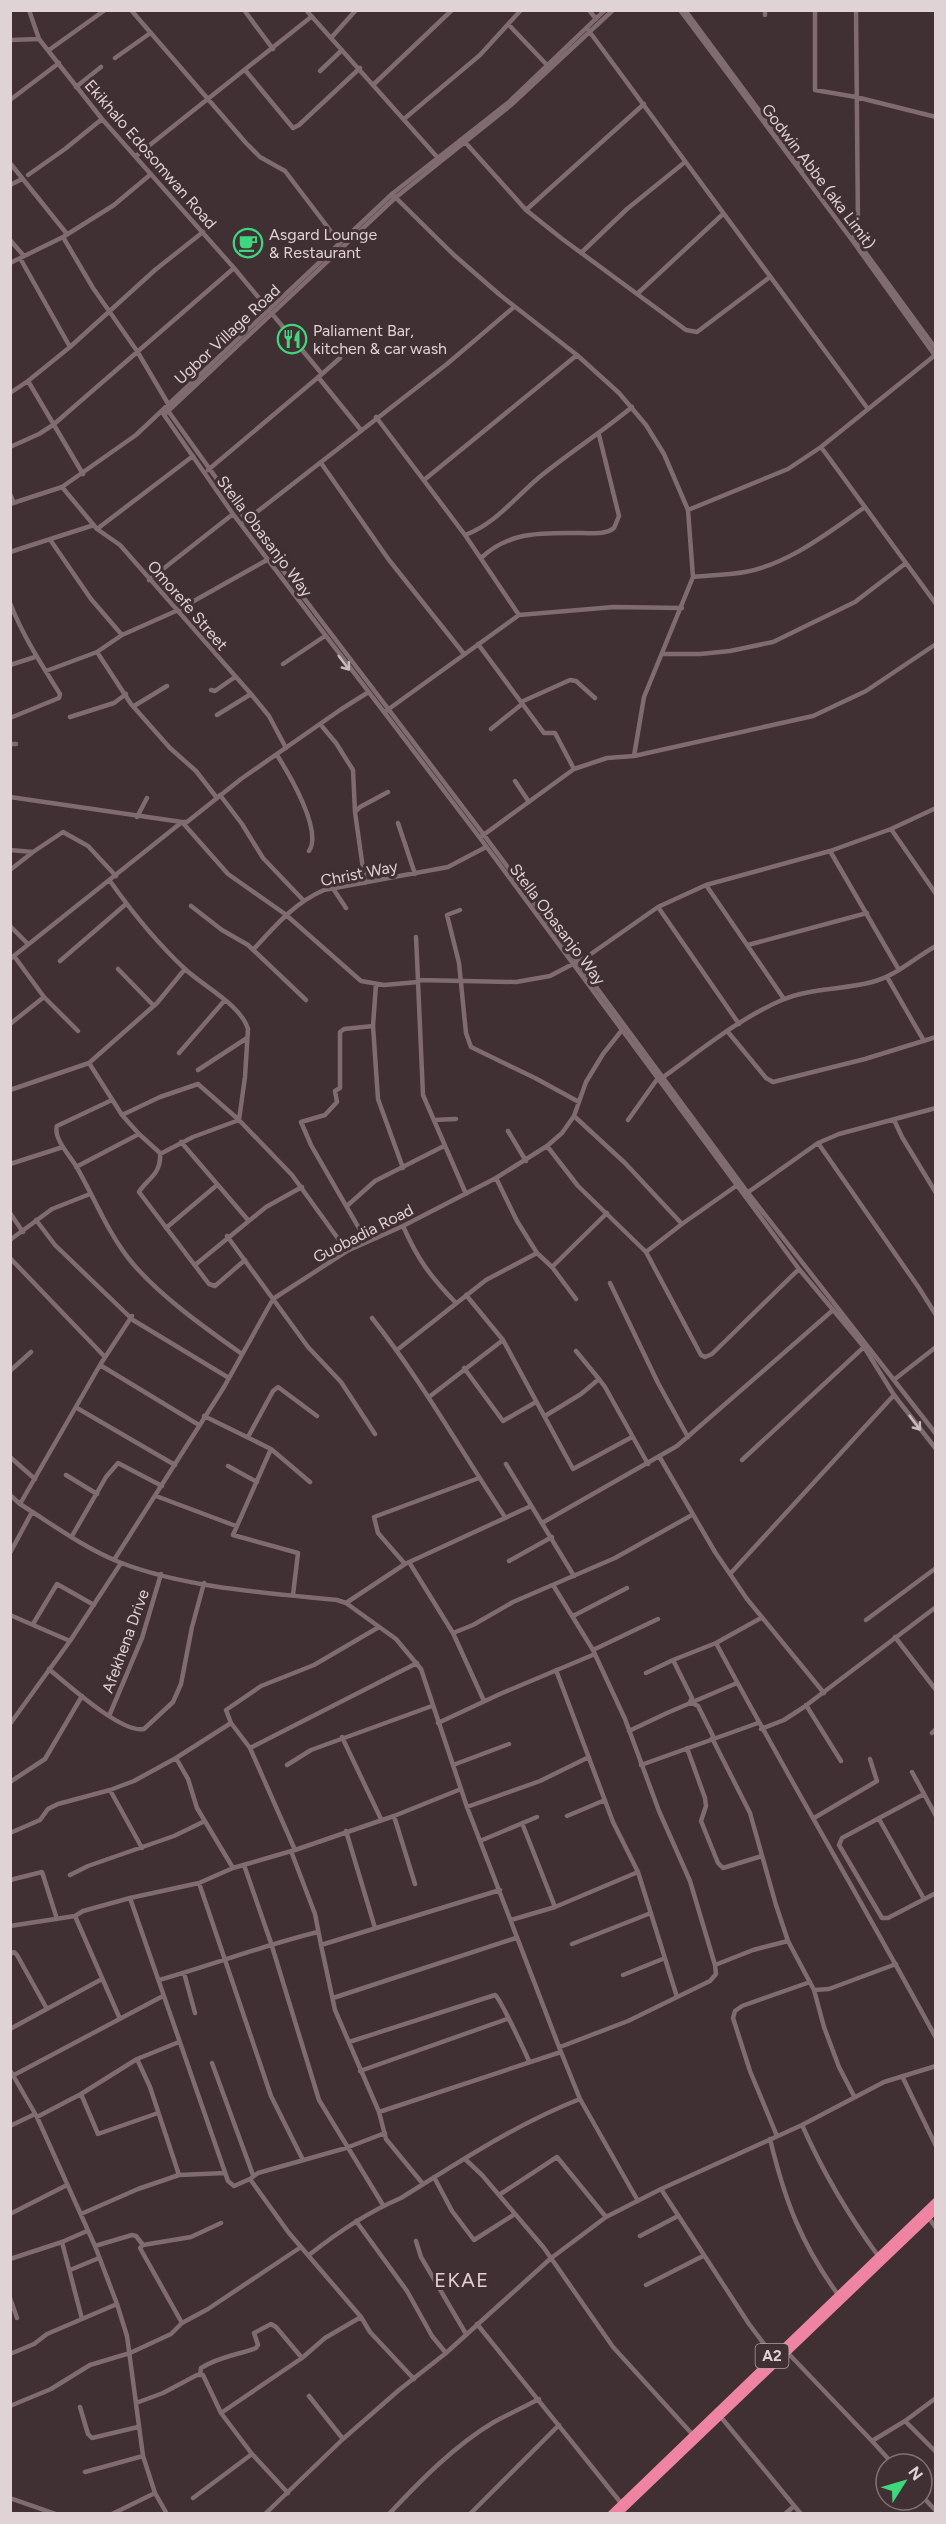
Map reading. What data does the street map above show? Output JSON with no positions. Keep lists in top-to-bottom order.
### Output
{
  "streets": {
    "highway": ["A2"],
    "street": [
      "Ekikhalo Edosomwan Road",
      "Godwin Abbe (aka Limit)",
      "Ugbor Village Road",
      "Stella Obasanjo Way",
      "Omorefe Street",
      "Christ Way",
      "Guobadia Road",
      "Afekhena Drive"
    ]
  },
  "crossings": [
    ["Ekikhalo Edosomwan Road", "Ugbor Village Road"],
    ["Ugbor Village Road", "Stella Obasanjo Way"],
    ["Ugbor Village Road", "Omorefe Street"],
    ["Stella Obasanjo Way", "Christ Way"],
    ["Stella Obasanjo Way", "Guobadia Road"]
  ],
  "districts": ["EKAE"],
  "places": {
    "cafe": ["Asgard Lounge & Restaurant"],
    "restaurant": ["Paliament Bar, kitchen & car wash"]
  },
  "north": "top right"
}
